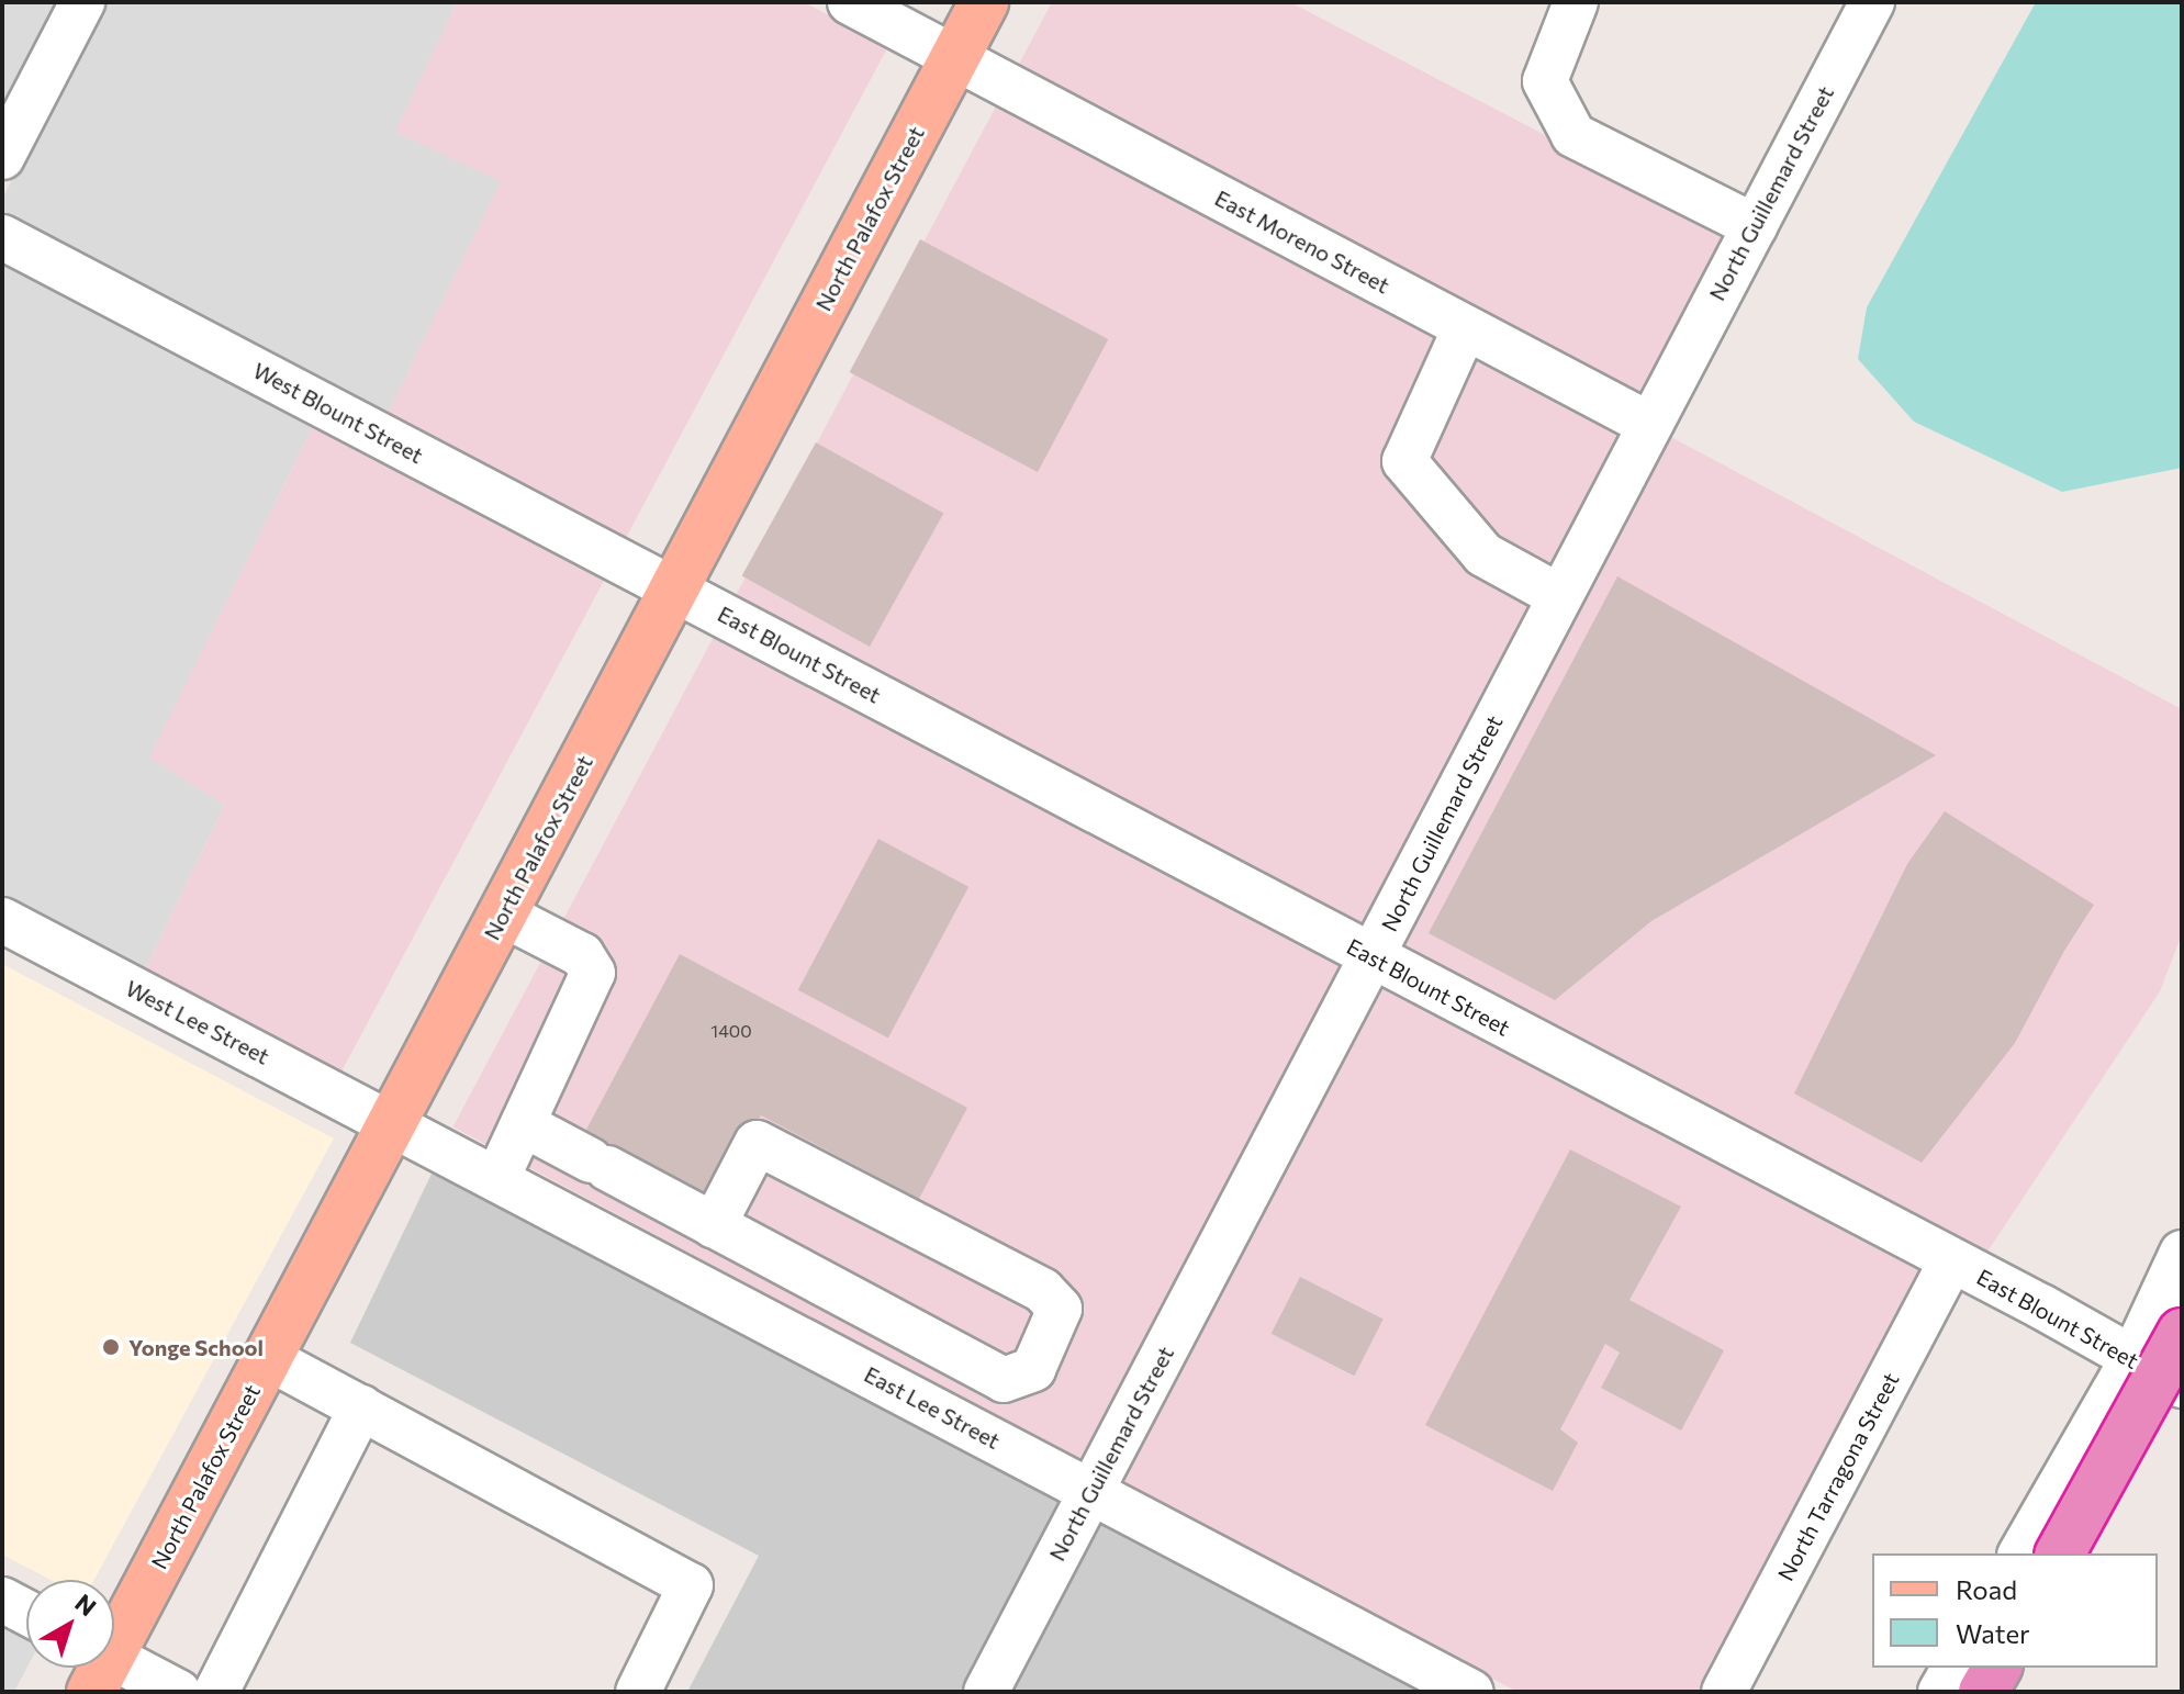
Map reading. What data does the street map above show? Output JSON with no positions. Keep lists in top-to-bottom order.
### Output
{
  "streets": {
    "main road": ["North Palafox Street"],
    "street": [
      "North Guillemard Street",
      "East Moreno Street",
      "West Blount Street",
      "East Blount Street",
      "West Lee Street",
      "East Lee Street",
      "North Tarragona Street"
    ]
  },
  "crossings": [
    ["North Guillemard Street", "East Moreno Street"],
    ["North Guillemard Street", "East Blount Street"],
    ["North Guillemard Street", "East Lee Street"],
    ["North Palafox Street", "East Moreno Street"],
    ["North Palafox Street", "West Blount Street"],
    ["North Palafox Street", "East Blount Street"],
    ["North Palafox Street", "West Lee Street"],
    ["North Palafox Street", "East Lee Street"],
    ["West Blount Street", "East Blount Street"],
    ["East Blount Street", "North Tarragona Street"],
    ["West Lee Street", "East Lee Street"]
  ],
  "places": ["Yonge School"],
  "house_numbers": ["1400"],
  "legend": ["Road", "Water"],
  "north": "top right"
}
